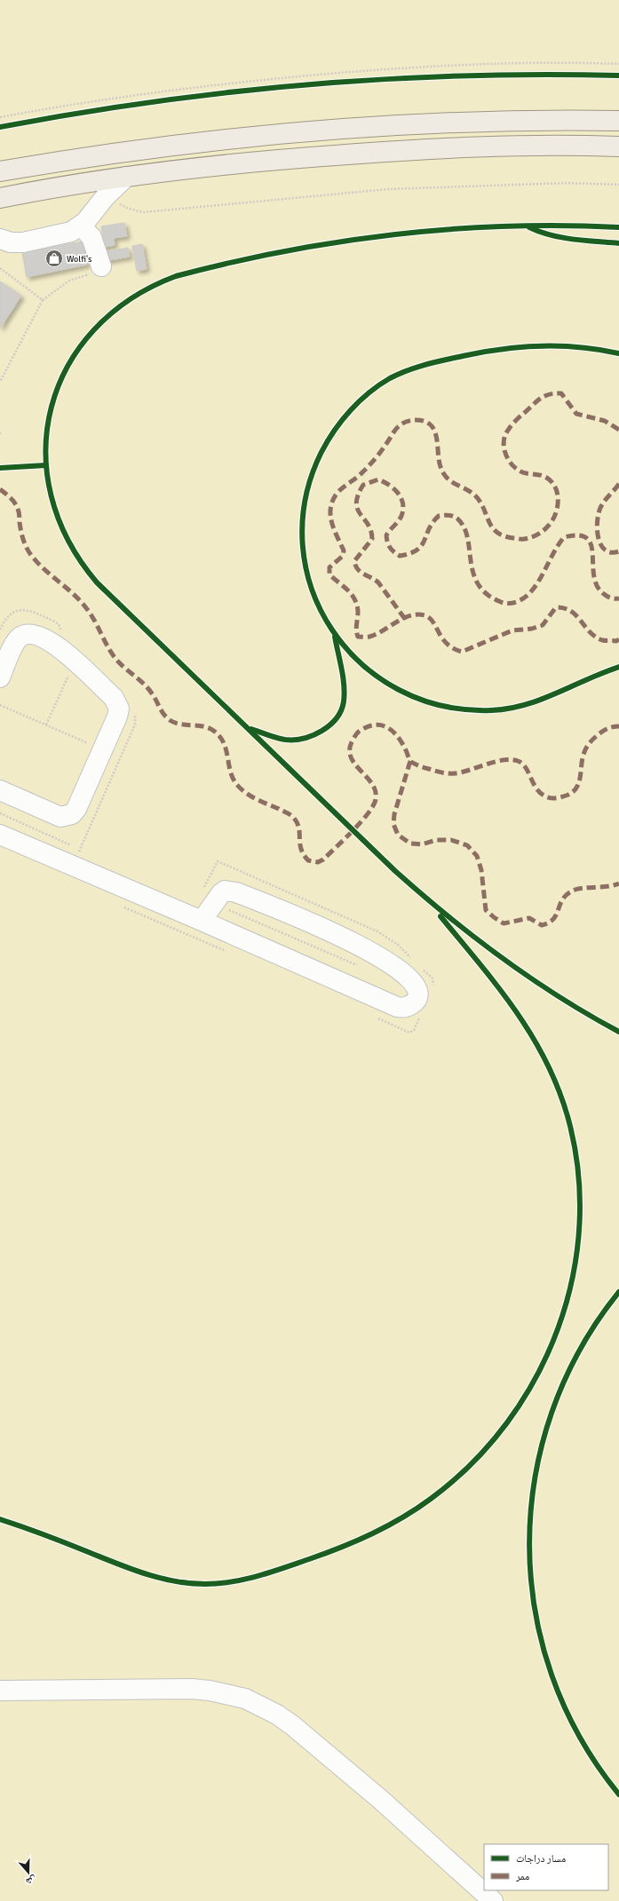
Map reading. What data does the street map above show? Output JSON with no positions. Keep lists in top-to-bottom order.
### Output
{
  "places": {
    "shop": ["Wolfi's"]
  },
  "legend": ["مسار دراجات", "ممر"],
  "north": "bottom"
}
